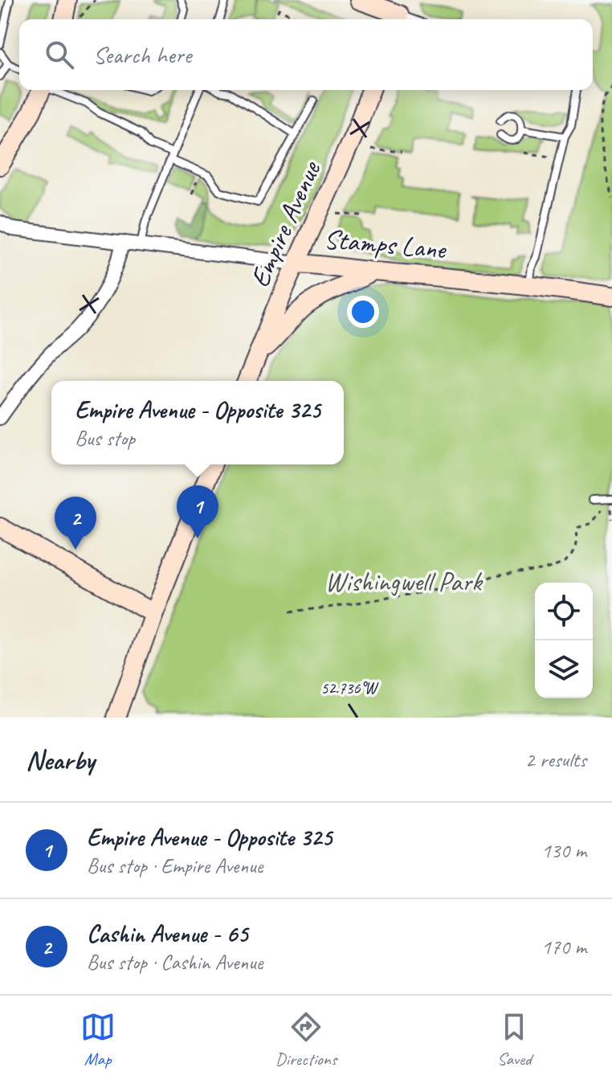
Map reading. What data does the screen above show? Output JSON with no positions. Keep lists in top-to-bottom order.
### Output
{
  "streets": {
    "main road": ["Empire Avenue", "Stamps Lane"]
  },
  "crossings": [
    ["Empire Avenue", "Stamps Lane"]
  ],
  "parks": ["Wishingwell Park"],
  "page": {
    "search": "Search here",
    "popup": ["Empire Avenue - Opposite 325", "Bus stop"],
    "pins": ["1", "2"],
    "heading": ["Nearby", "2 results"],
    "list": [
      {
        "mark": "1",
        "name": "Empire Avenue - Opposite 325",
        "note": "Bus stop · Empire Avenue",
        "value": "130 m"
      },
      {
        "mark": "2",
        "name": "Cashin Avenue - 65",
        "note": "Bus stop · Cashin Avenue",
        "value": "170 m"
      }
    ],
    "nav": ["Map", "Directions", "Saved"]
  },
  "coordinates": ["52.736°W"]
}
